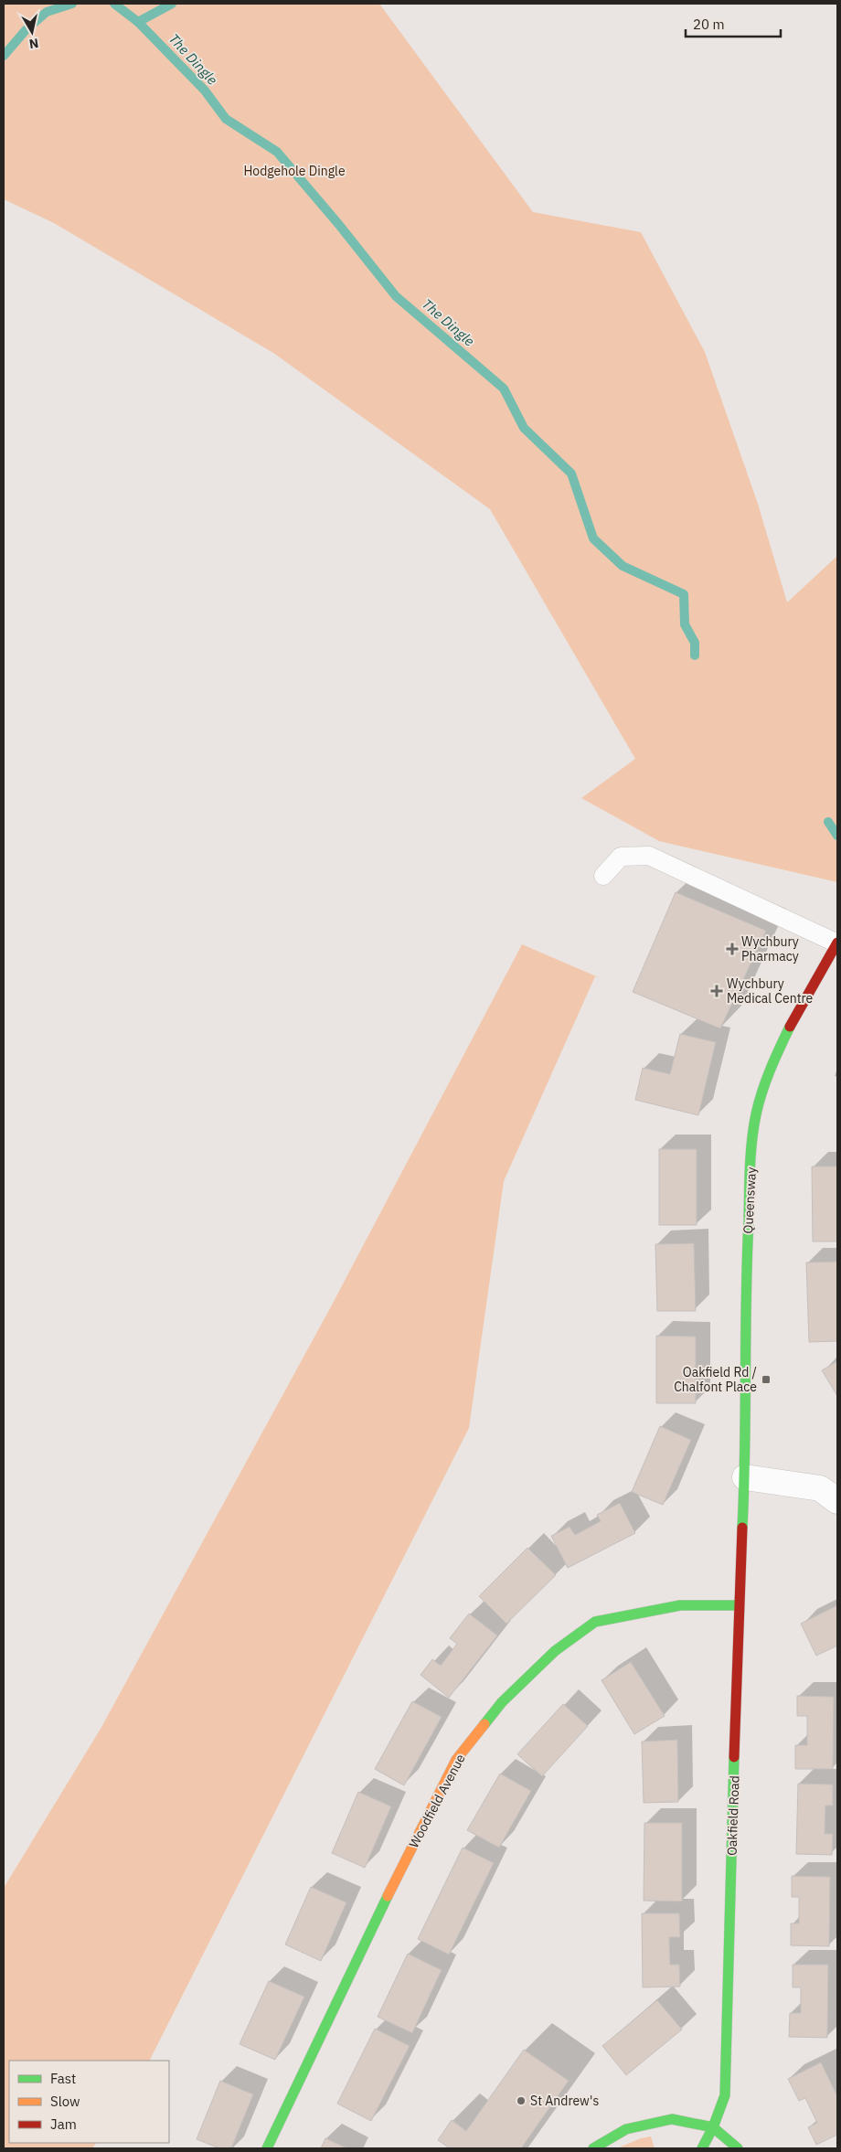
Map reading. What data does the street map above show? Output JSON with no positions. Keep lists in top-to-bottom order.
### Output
{
  "streets": {
    "street": ["Queensway", "Woodfield Avenue", "Oakfield Road"]
  },
  "crossings": [
    ["Queensway", "Oakfield Road"],
    ["Woodfield Avenue", "Oakfield Road"]
  ],
  "water": ["The Dingle"],
  "parks": ["Hodgehole Dingle"],
  "places": {
    "health": ["Wychbury Pharmacy", "Wychbury Medical Centre"],
    "transit": ["Oakfield Rd / Chalfont Place"],
    "other": ["St Andrew's"]
  },
  "legend": ["Fast", "Slow", "Jam"],
  "scale_bar": "20 m",
  "north": "bottom"
}
